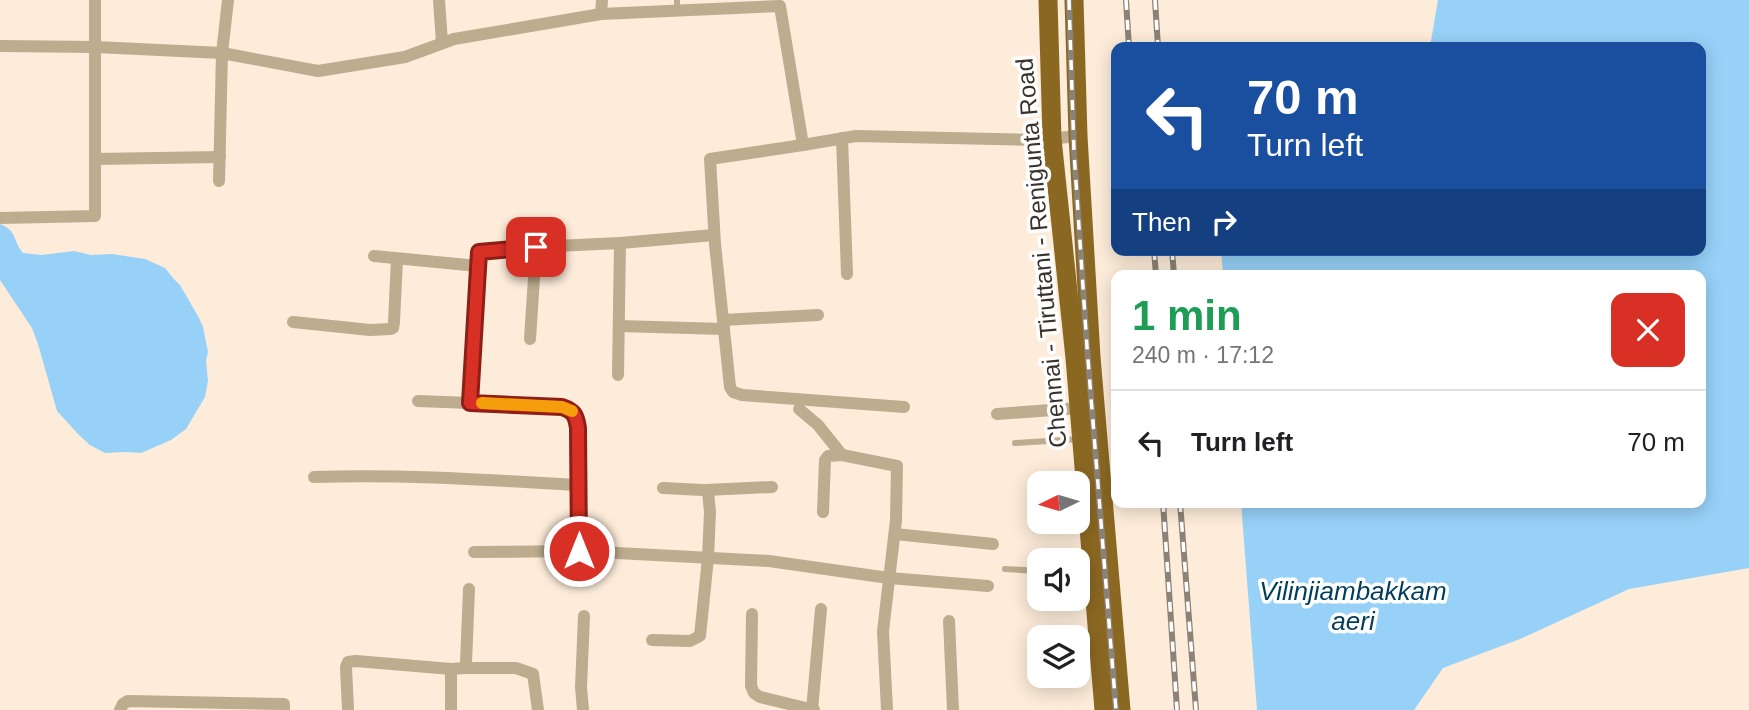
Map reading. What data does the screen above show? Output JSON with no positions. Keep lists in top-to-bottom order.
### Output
{
  "streets": {
    "highway": ["Chennai - Tiruttani - Renigunta Road"]
  },
  "water": ["Vilinjiambakkam aeri"],
  "north": "left",
  "page": {
    "turn": ["70 m", "Turn left"],
    "then": "Then",
    "heading": ["1 min", "240 m · 17:12"],
    "list": [
      {
        "name": "Turn left",
        "value": "70 m"
      }
    ]
  }
}
